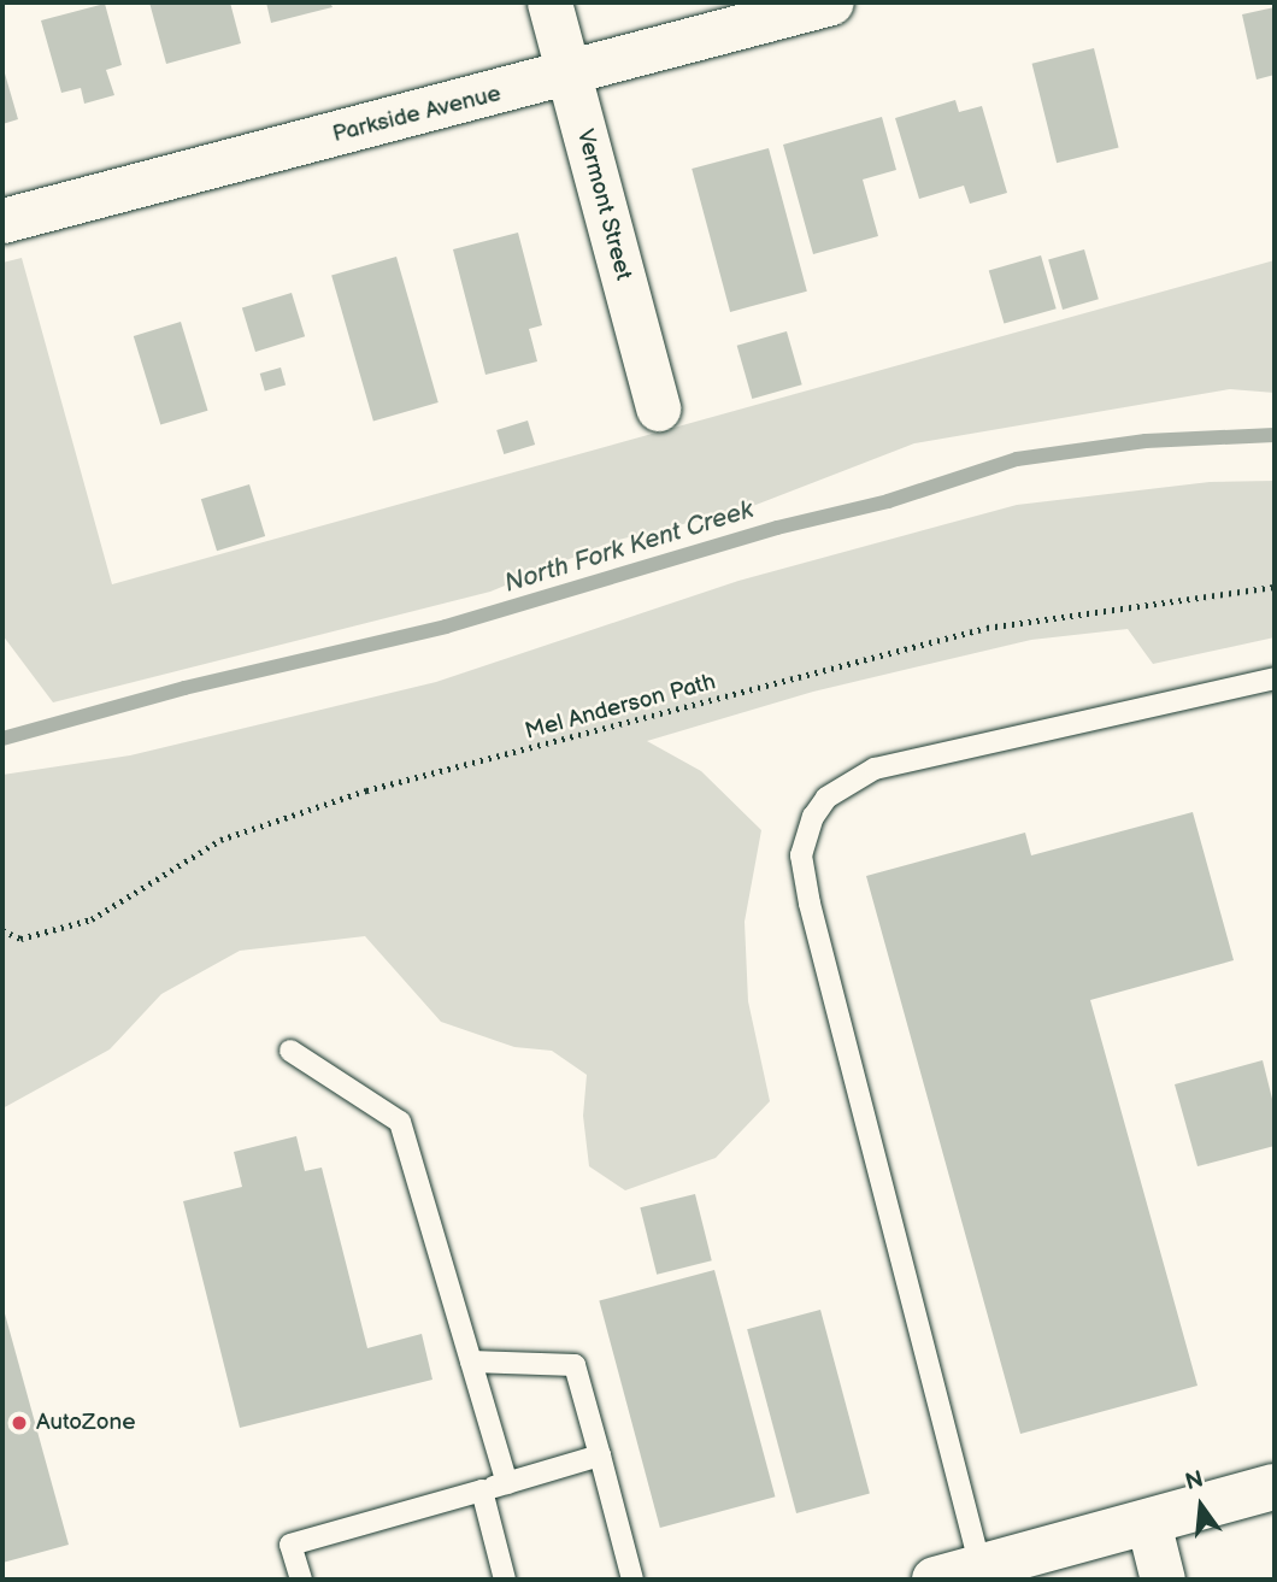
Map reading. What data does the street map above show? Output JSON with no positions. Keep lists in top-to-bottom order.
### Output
{
  "streets": {
    "street": ["Parkside Avenue", "Vermont Street"],
    "path": ["Mel Anderson Path"]
  },
  "crossings": [
    ["Parkside Avenue", "Vermont Street"]
  ],
  "water": ["North Fork Kent Creek"],
  "places": ["AutoZone"],
  "north": "top"
}
